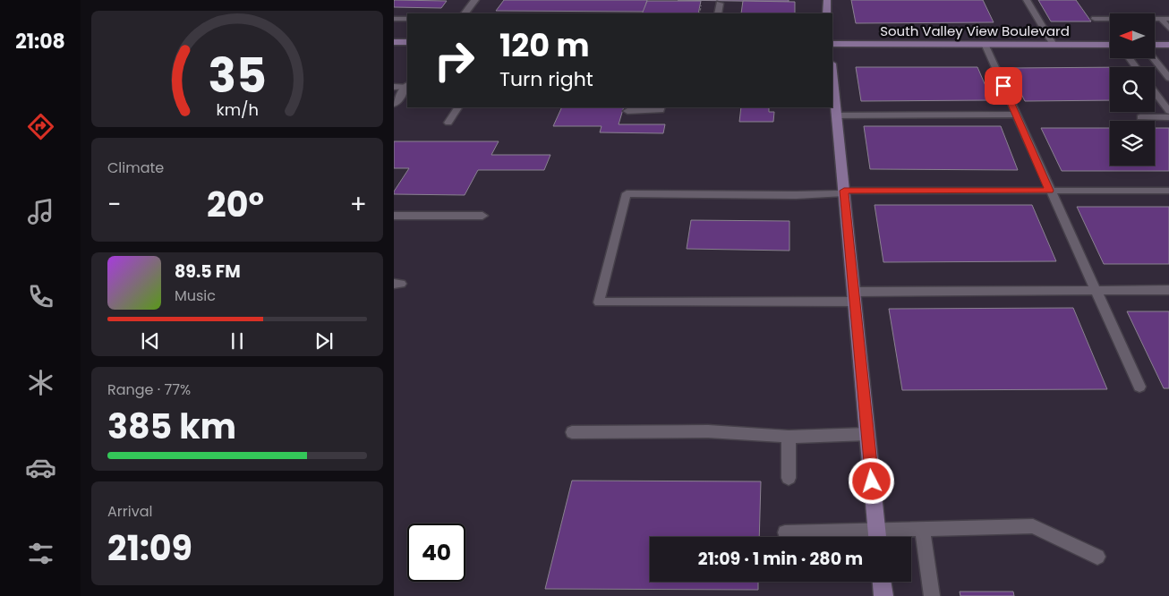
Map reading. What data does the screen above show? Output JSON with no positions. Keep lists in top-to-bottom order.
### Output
{
  "streets": {
    "street": ["South Valley View Boulevard"]
  },
  "north": "left",
  "page": {
    "tabs": "21:08",
    "turn": ["120 m", "Turn right"],
    "tile": [
      "Climate",
      ["Range · 77%", "385 km"],
      ["Arrival", "21:09"]
    ],
    "heat": ["−", "20°", "+"],
    "song": ["89.5 FM", "Music"],
    "limit": "40",
    "trip": "21:09 · 1 min · 280 m",
    "gauge": ["35", "km/h"]
  }
}
